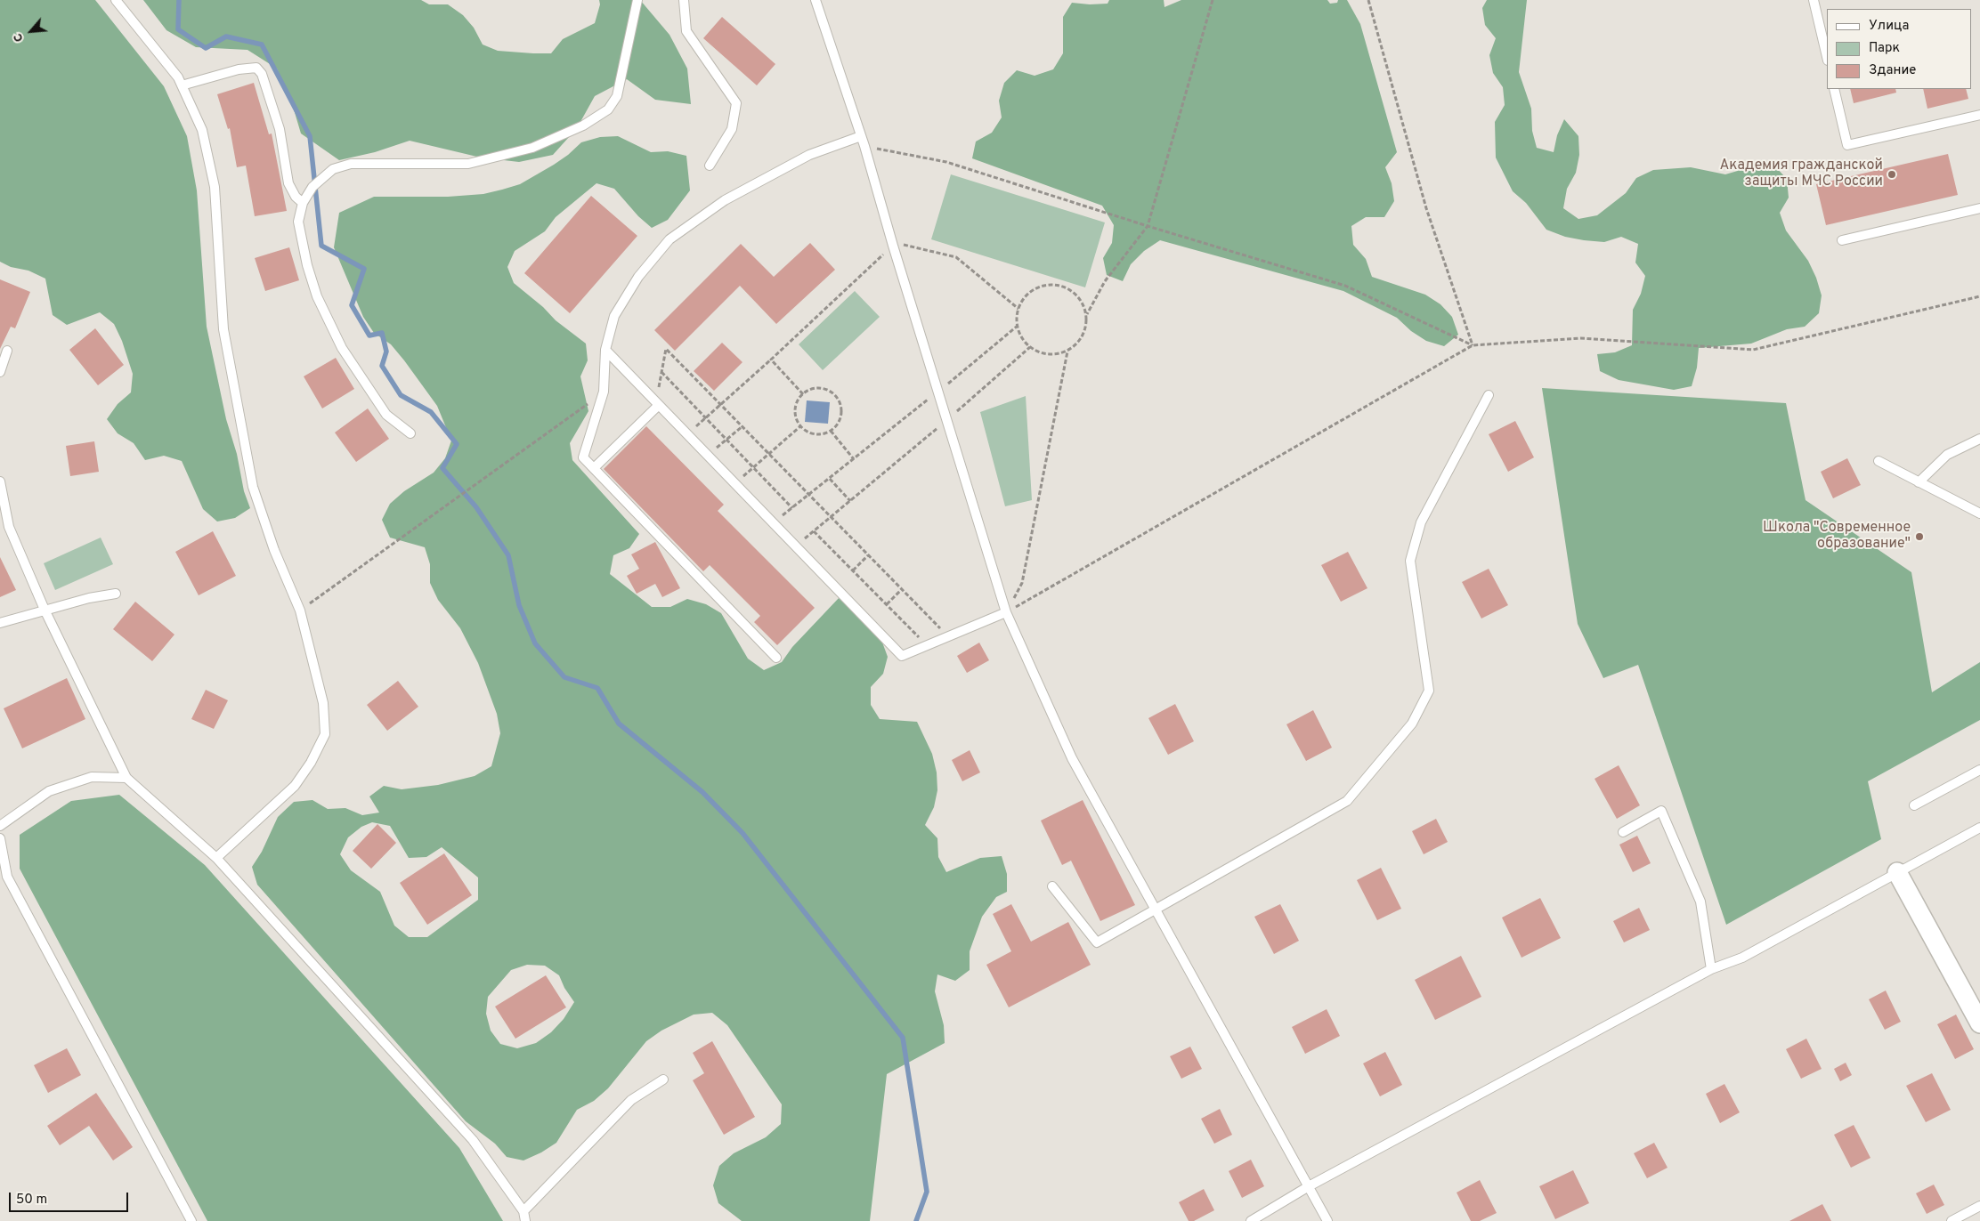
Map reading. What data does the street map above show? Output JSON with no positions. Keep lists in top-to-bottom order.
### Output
{
  "places": ["Академия гражданской защиты МЧС России", "Школа \"Современное образование\""],
  "legend": ["Улица", "Парк", "Здание"],
  "scale_bar": "50 m",
  "north": "bottom left"
}
